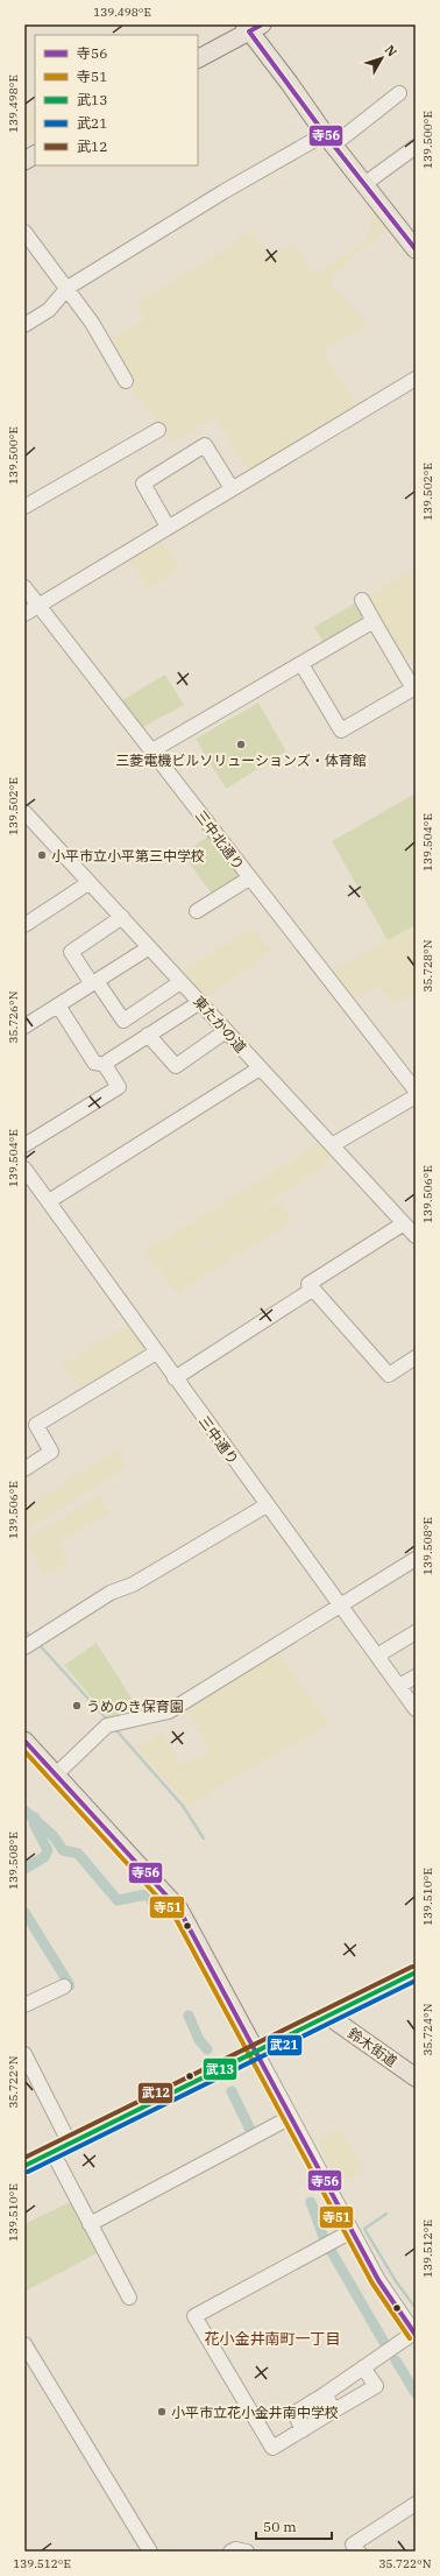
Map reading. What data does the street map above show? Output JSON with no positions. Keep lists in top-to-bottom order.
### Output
{
  "streets": {
    "main road": ["鈴木街道"],
    "street": ["三中北通り", "東たかの道", "三中通り"]
  },
  "districts": ["花小金井南町一丁目"],
  "places": [
    "三菱電機ビルソリューションズ・体育館",
    "小平市立小平第三中学校",
    "うめのき保育園",
    "小平市立花小金井南中学校"
  ],
  "lines": [
    "transit line 寺56",
    "transit line 寺51",
    "transit line 武12",
    "transit line 武13",
    "transit line 武21"
  ],
  "legend": [
    "寺56",
    "寺51",
    "武13",
    "武21",
    "武12"
  ],
  "scale_bar": "50 m",
  "north": "top right",
  "coordinates": [
    "139.498°E",
    "139.500°E",
    "139.502°E",
    "139.504°E",
    "35.728°N",
    "35.726°N",
    "139.506°E",
    "139.508°E",
    "139.510°E",
    "35.724°N",
    "35.722°N",
    "139.512°E"
  ]
}
